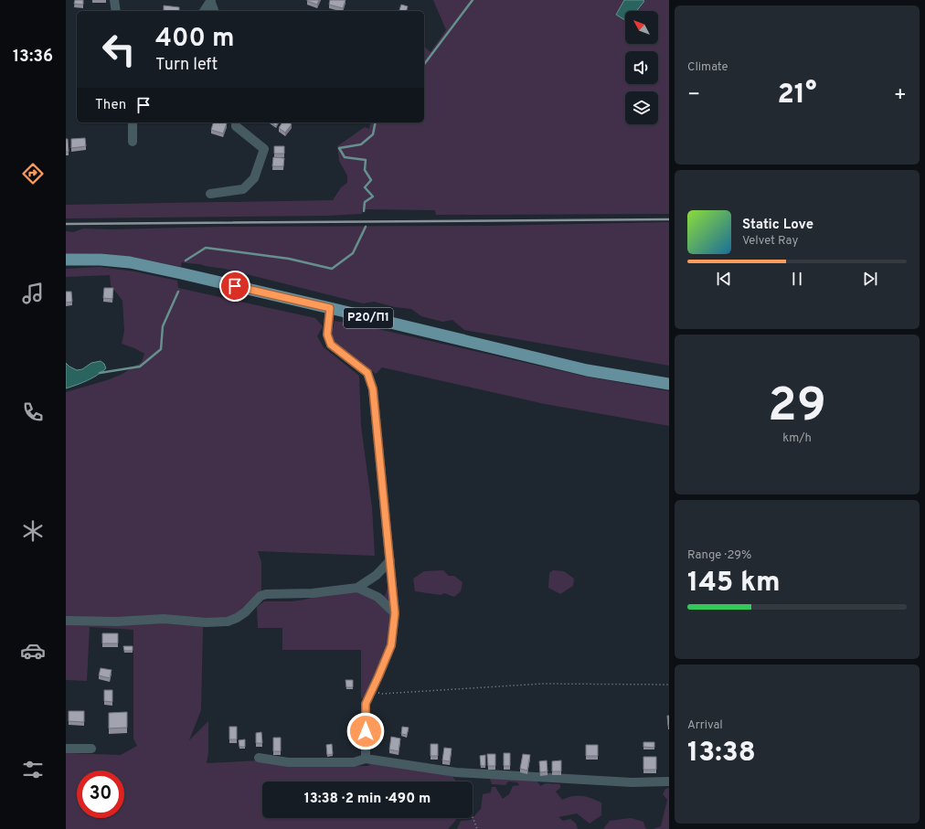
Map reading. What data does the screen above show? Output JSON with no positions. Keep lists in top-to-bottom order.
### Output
{
  "streets": {
    "main road": ["Р20/П1"]
  },
  "north": "top left",
  "page": {
    "tabs": "13:36",
    "tile": [
      "Climate",
      ["29", "km/h"],
      ["Range · 29%", "145 km"],
      ["Arrival", "13:38"]
    ],
    "turn": ["400 m", "Turn left"],
    "heat": ["−", "21°", "+"],
    "then": "Then",
    "song": ["Static Love", "Velvet Ray"],
    "limit": "30",
    "trip": "13:38 · 2 min · 490 m"
  }
}
